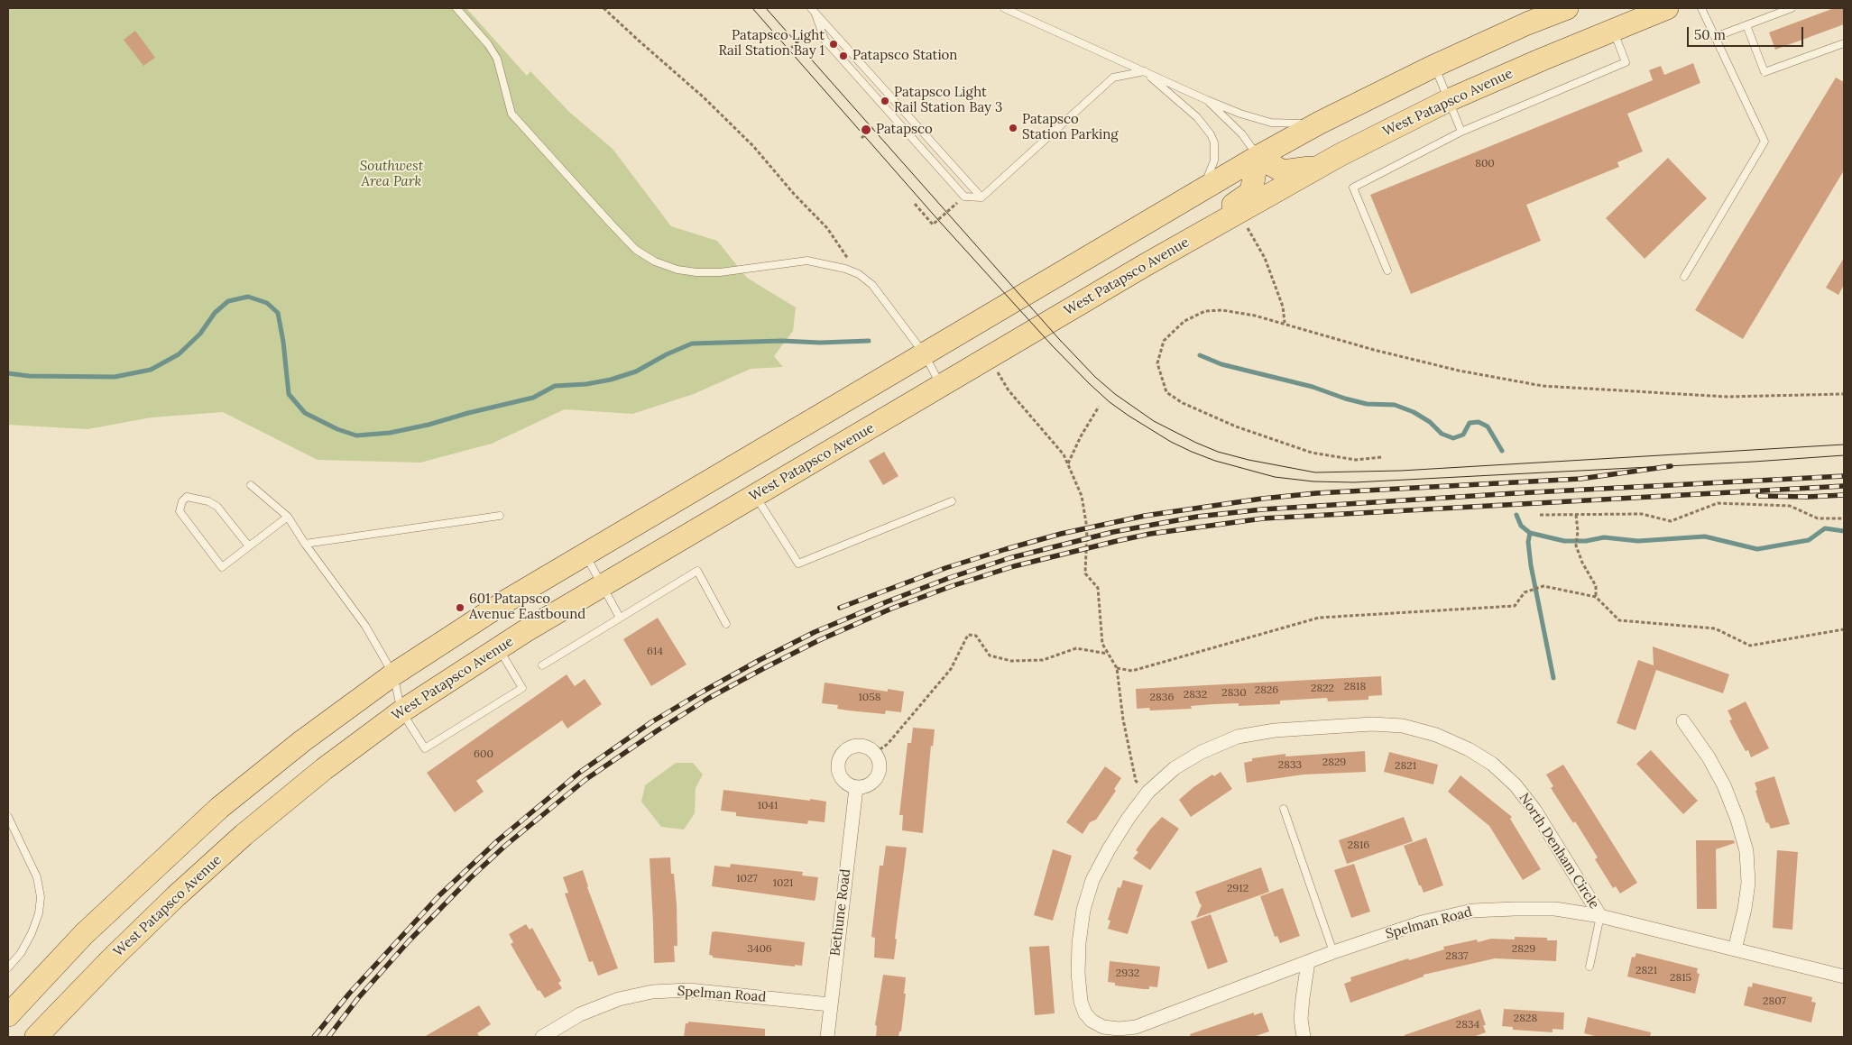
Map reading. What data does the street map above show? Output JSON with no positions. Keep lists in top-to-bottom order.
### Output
{
  "streets": {
    "main road": ["West Patapsco Avenue"],
    "street": ["North Denham Circle", "Bethune Road", "Spelman Road"]
  },
  "crossings": [
    ["North Denham Circle", "Spelman Road"],
    ["Bethune Road", "Spelman Road"]
  ],
  "parks": ["Southwest Area Park"],
  "places": [
    "Patapsco Light Rail Station Bay 1",
    "Patapsco Station",
    "Patapsco Light Rail Station Bay 3",
    "Patapsco Station Parking",
    "Patapsco",
    "601 Patapsco Avenue Eastbound"
  ],
  "house_numbers": [
    "800",
    "614",
    "2818",
    "2822",
    "2826",
    "2830",
    "2832",
    "1058",
    "2836",
    "600",
    "2829",
    "2833",
    "2821",
    "1041",
    "2816",
    "1027",
    "1021",
    "2912",
    "3406",
    "2829",
    "2837",
    "2821",
    "2932",
    "2815",
    "2807",
    "2828",
    "2834"
  ],
  "scale_bar": "50 m"
}
